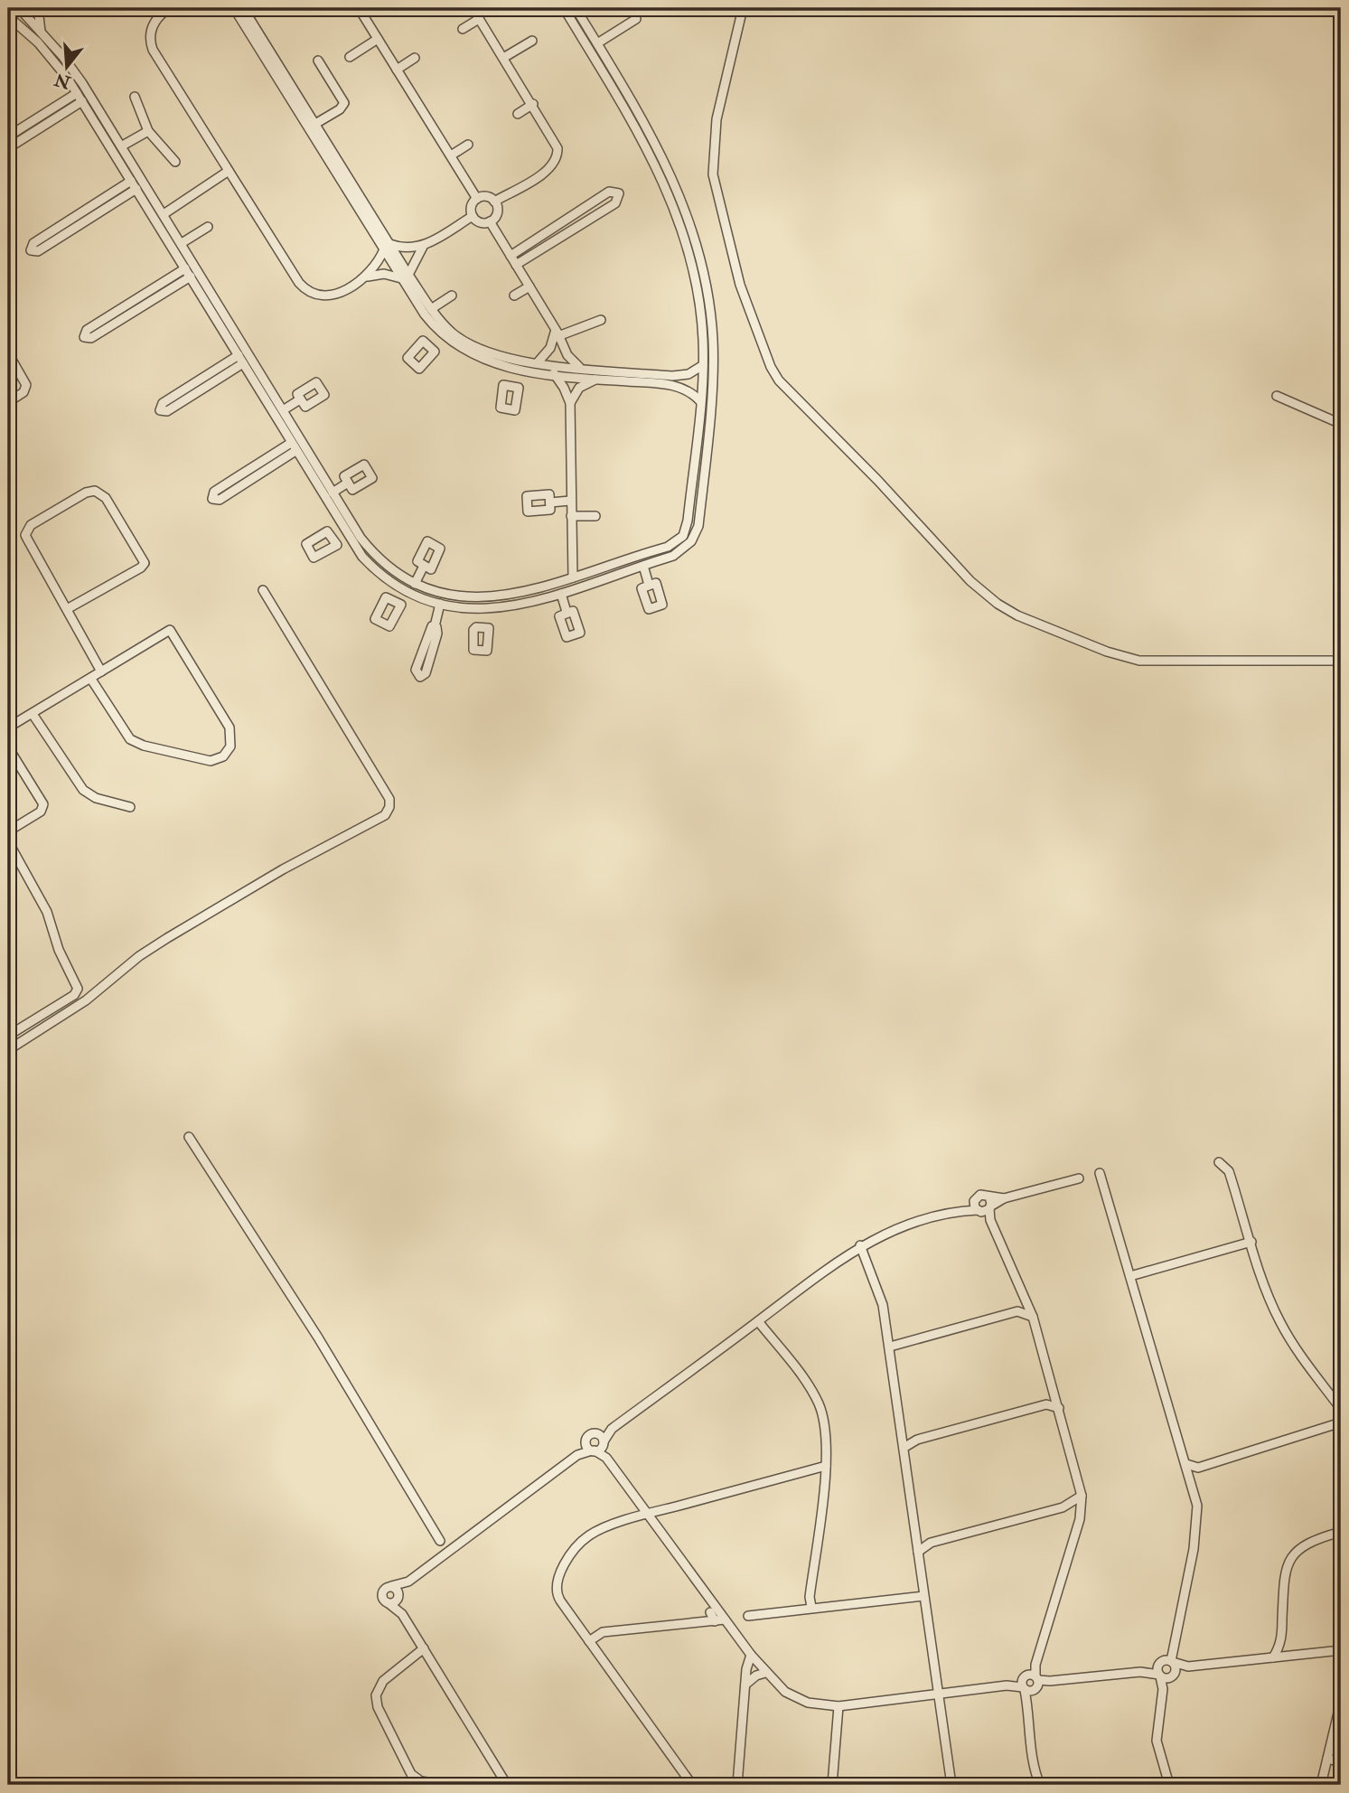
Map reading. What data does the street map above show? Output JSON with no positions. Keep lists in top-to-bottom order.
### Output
{
  "north": "bottom"
}
